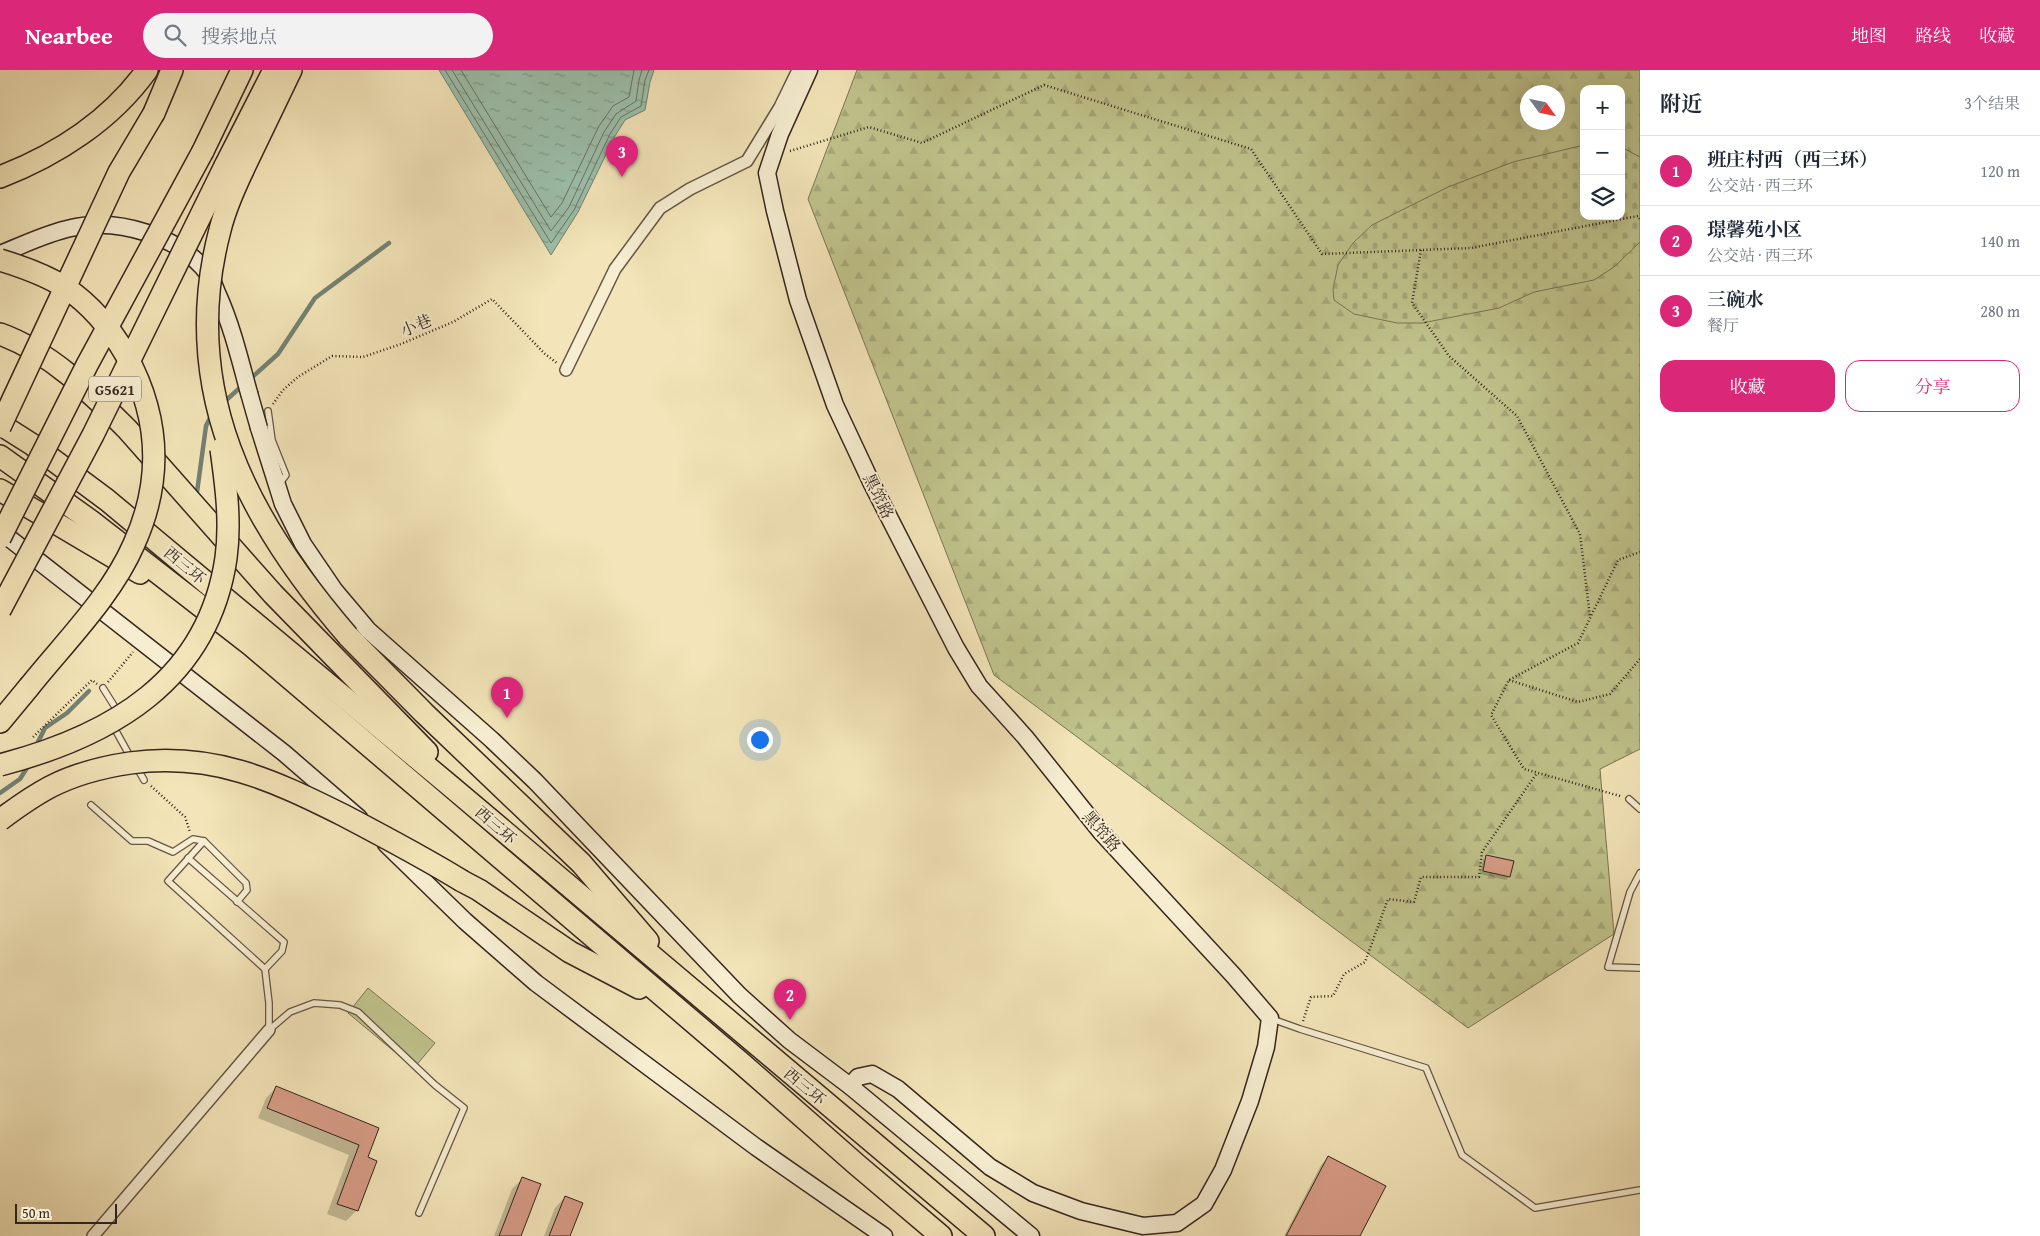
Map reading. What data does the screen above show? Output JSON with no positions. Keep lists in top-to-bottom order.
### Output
{
  "streets": {
    "highway": ["G5621", "西三环"],
    "main road": ["黑筇路"],
    "path": ["小巷"]
  },
  "scale_bar": "50 m",
  "north": "bottom right",
  "page": {
    "header": "Nearbee",
    "search": "搜索地点",
    "nav": ["地图", "路线", "收藏"],
    "heading": ["附近", "3个结果"],
    "map_buttons": ["+", "−"],
    "list": [
      {
        "mark": "1",
        "name": "班庄村西（西三环）",
        "note": "公交站 · 西三环",
        "value": "120 m"
      },
      {
        "mark": "2",
        "name": "璟馨苑小区",
        "note": "公交站 · 西三环",
        "value": "140 m"
      },
      {
        "mark": "3",
        "name": "三碗水",
        "note": "餐厅",
        "value": "280 m"
      }
    ],
    "pins": ["3", "1", "2"],
    "buttons": ["收藏", "分享"],
    "scale": "50 m"
  }
}
